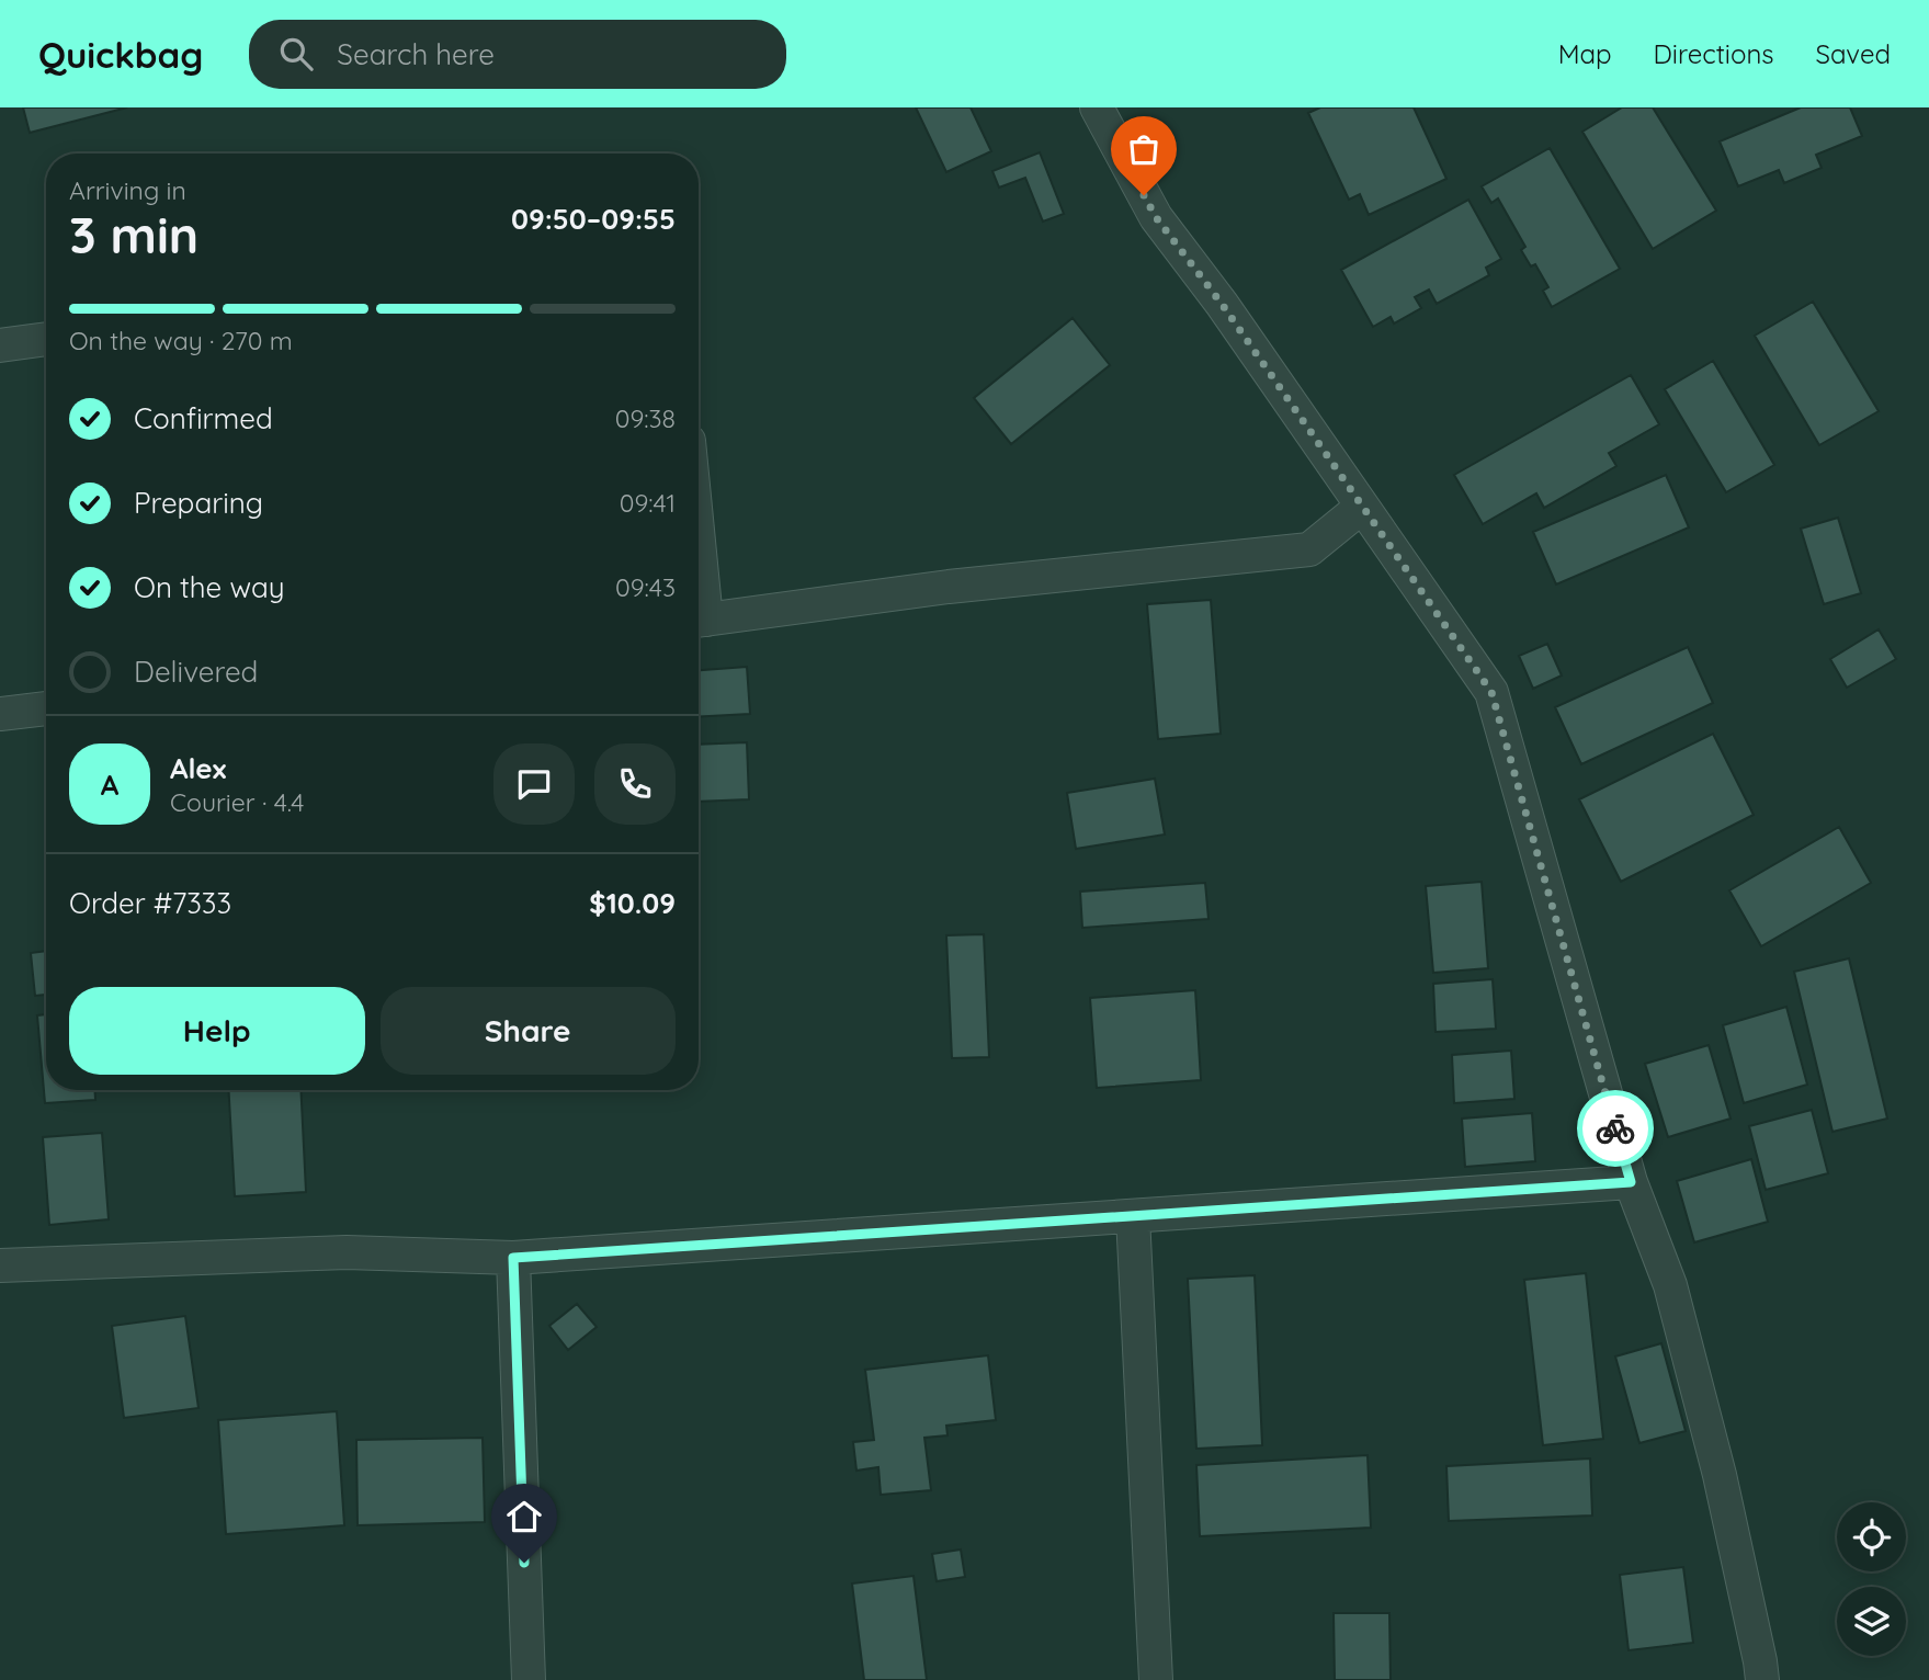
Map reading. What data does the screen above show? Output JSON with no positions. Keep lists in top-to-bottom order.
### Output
{
  "page": {
    "header": "Quickbag",
    "search": "Search here",
    "nav": ["Map", "Directions", "Saved"],
    "heading": ["3 min", "Arriving in", "09:50–09:55"],
    "panel": [
      "Alex",
      "Courier · 4.4",
      "Order #7333",
      "$10.09"
    ],
    "bar": "On the way · 270 m",
    "list": [
      ["Confirmed", "09:38"],
      ["Preparing", "09:41"],
      ["On the way", "09:43"],
      "Delivered"
    ],
    "round": "A",
    "buttons": ["Help", "Share"]
  }
}
